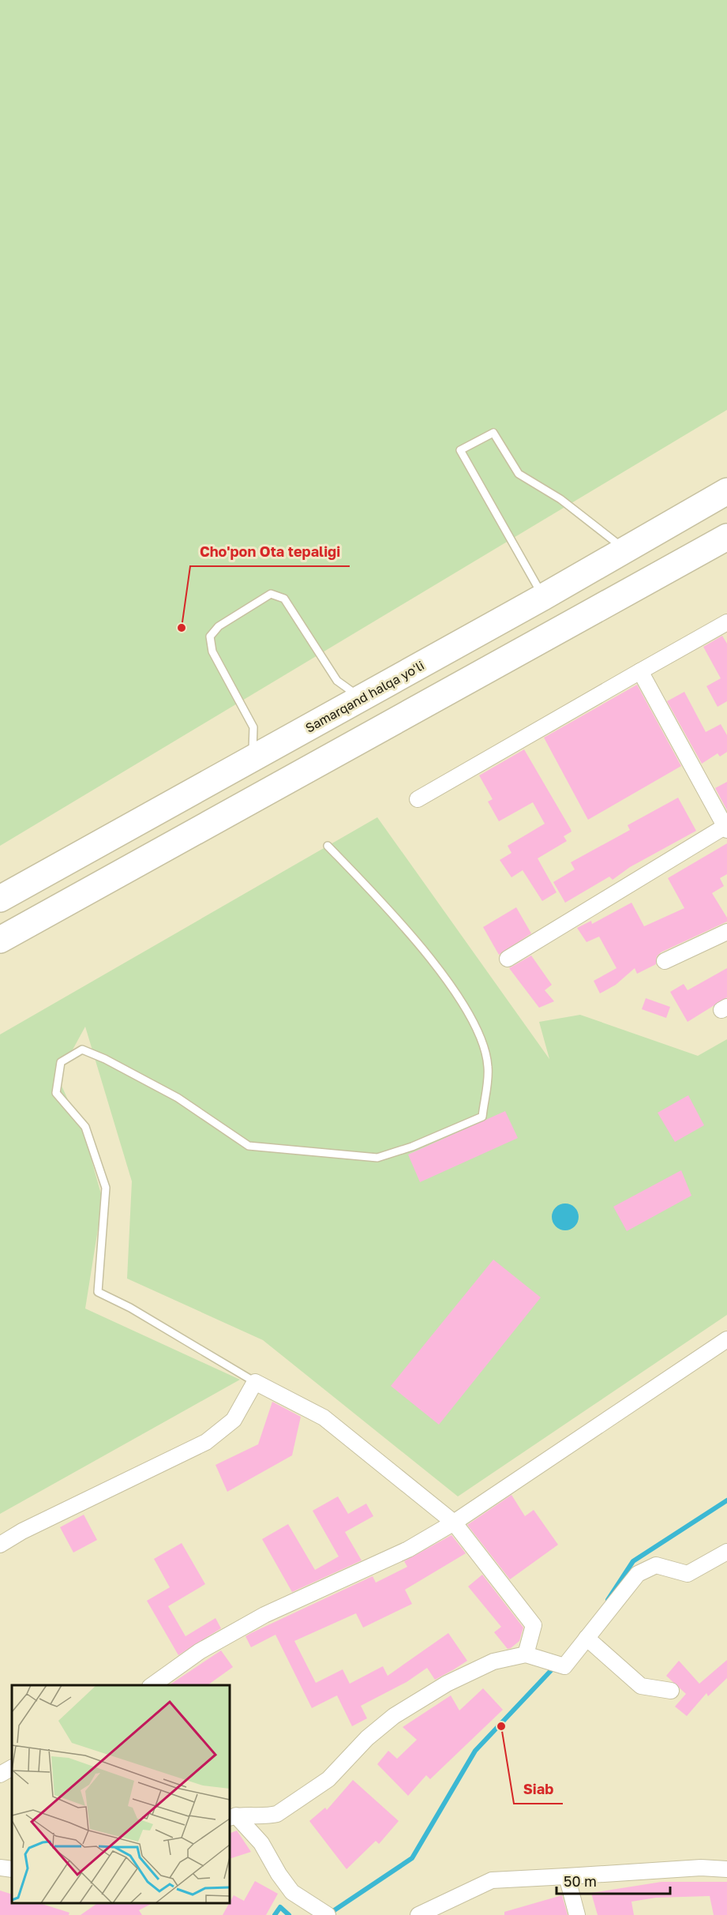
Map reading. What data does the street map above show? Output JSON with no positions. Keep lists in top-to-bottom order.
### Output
{
  "streets": {
    "highway": ["Samarqand halqa yoʻli"]
  },
  "places": ["Cho'pon Ota tepaligi", "Siab"],
  "scale_bar": "50 m"
}
